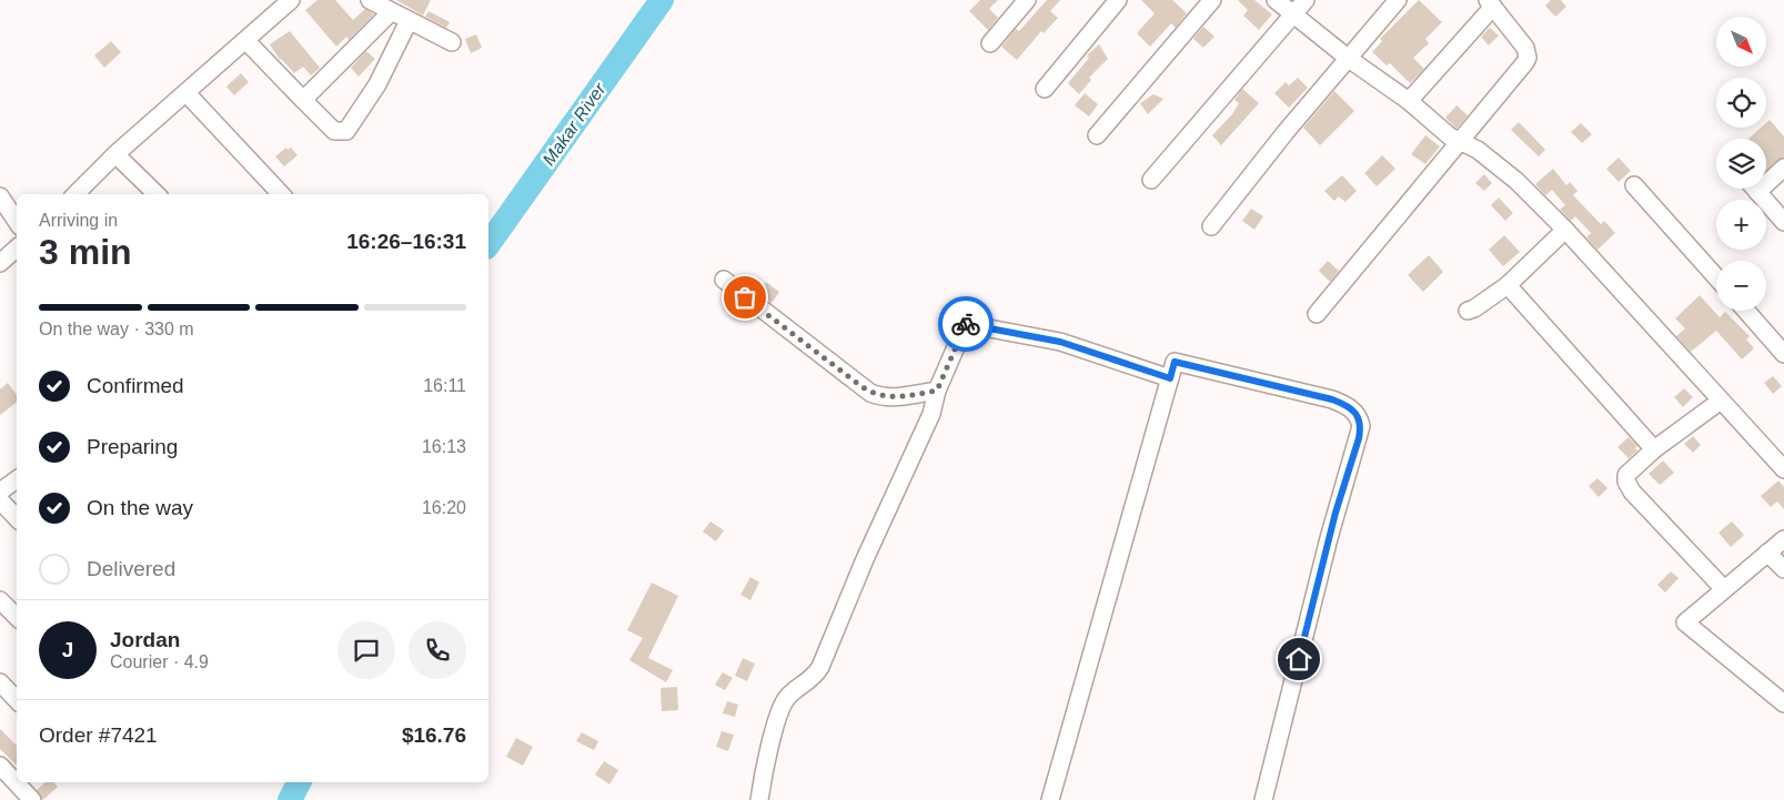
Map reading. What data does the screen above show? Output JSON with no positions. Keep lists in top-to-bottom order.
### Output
{
  "water": ["Makar River"],
  "north": "bottom right",
  "page": {
    "map_buttons": ["+", "−"],
    "heading": ["3 min", "Arriving in", "16:26–16:31"],
    "panel": [
      "Jordan",
      "Courier · 4.9",
      "Order #7421",
      "$16.76"
    ],
    "bar": "On the way · 330 m",
    "list": [
      ["Confirmed", "16:11"],
      ["Preparing", "16:13"],
      ["On the way", "16:20"],
      "Delivered"
    ],
    "round": "J"
  }
}
